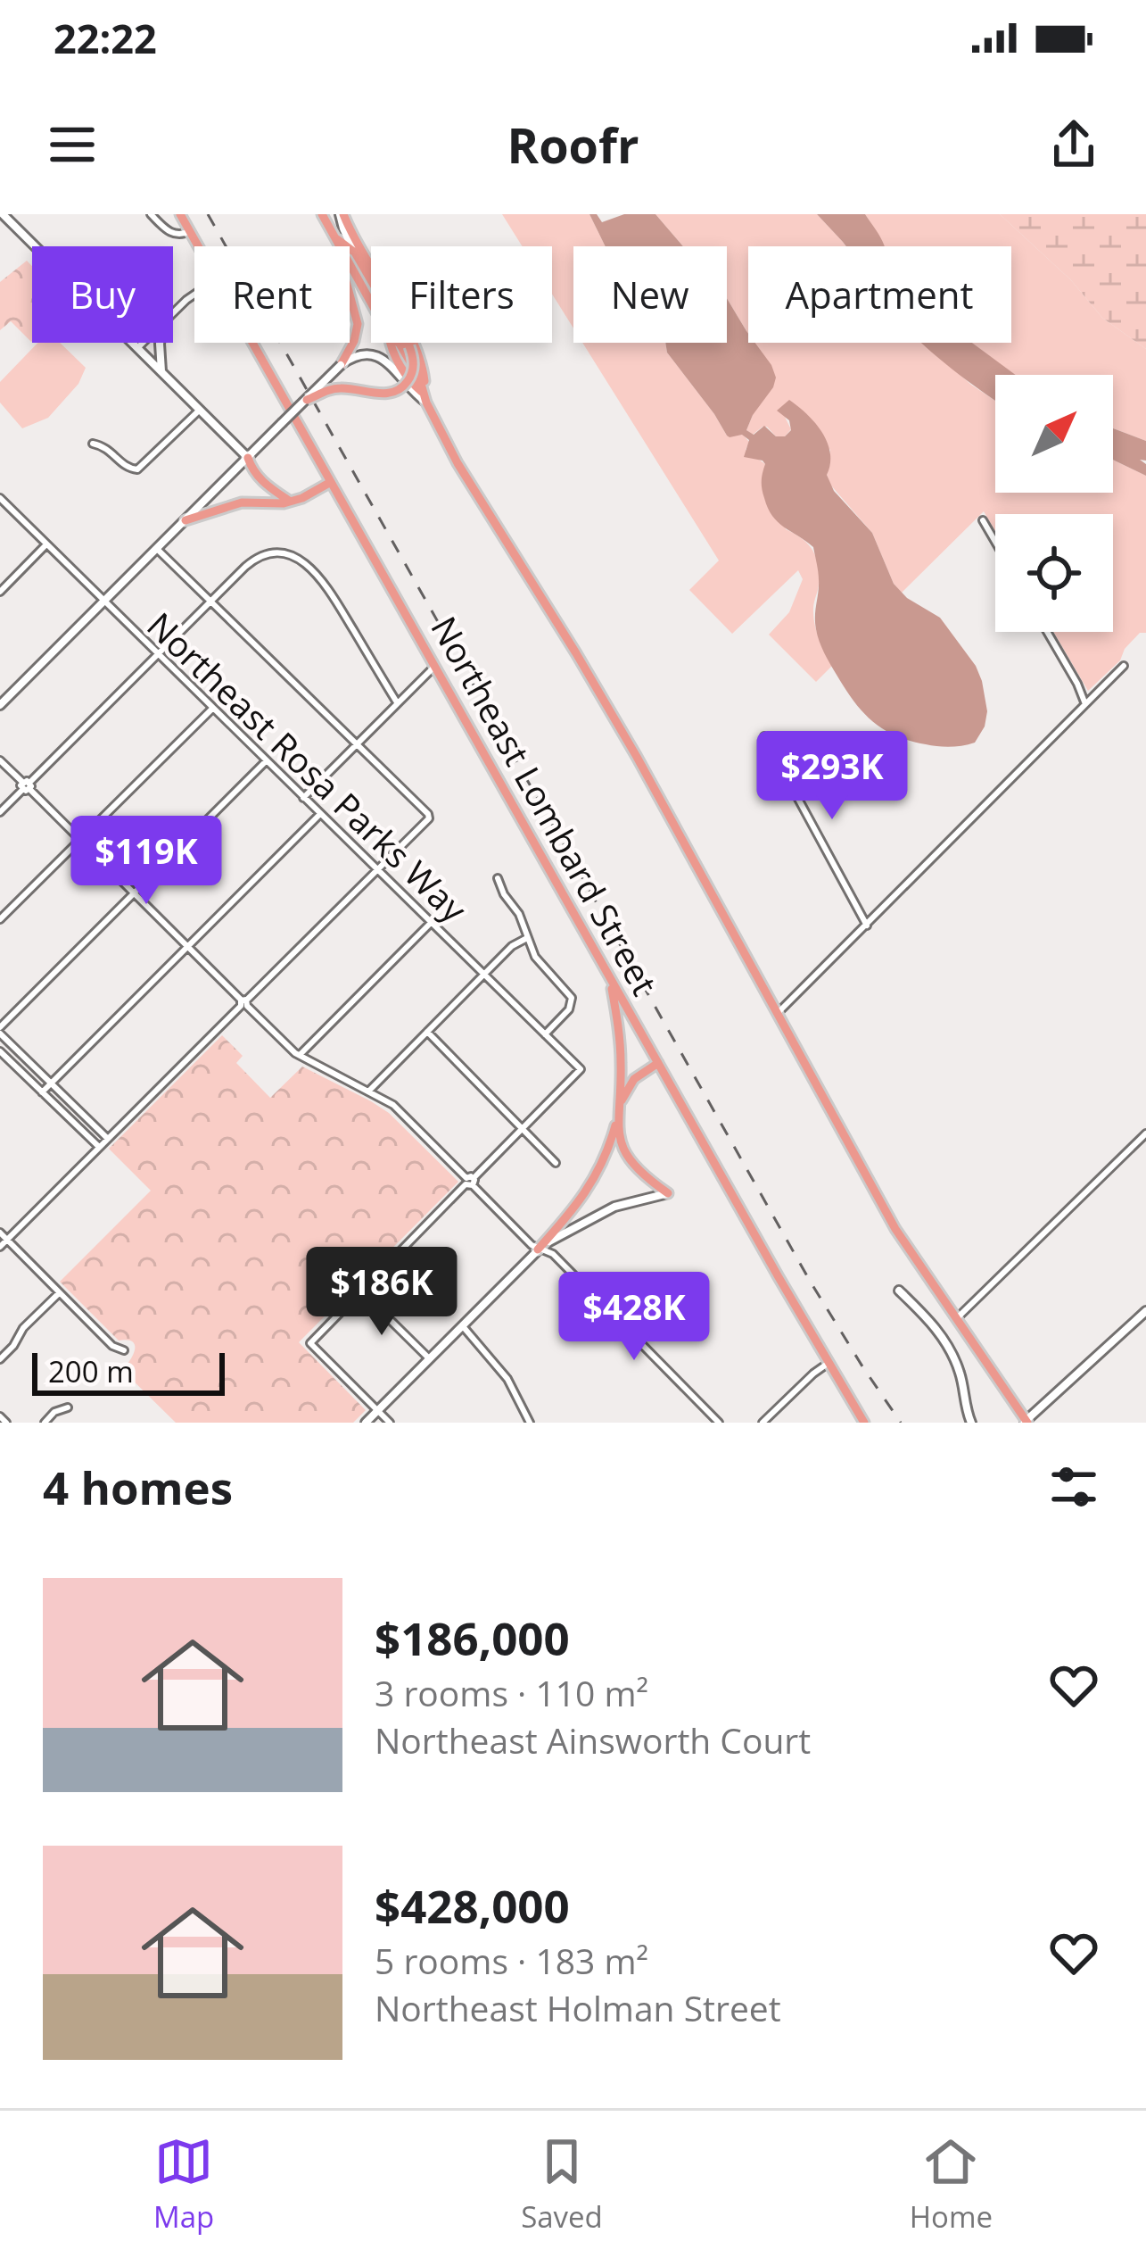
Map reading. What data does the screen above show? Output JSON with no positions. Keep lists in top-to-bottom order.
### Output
{
  "streets": {
    "main road": ["Northeast Lombard Street"],
    "street": ["Northeast Rosa Parks Way"]
  },
  "scale_bar": "200 m",
  "north": "top right",
  "page": {
    "status": "22:22",
    "header": "Roofr",
    "chip": [
      "Buy",
      "Rent",
      "Filters",
      "New",
      "Apartment"
    ],
    "price": [
      "$293K",
      "$119K",
      "$186K",
      "$428K"
    ],
    "scale": "200 m",
    "heading": "4 homes",
    "list": [
      {
        "name": "$186,000",
        "note": "3 rooms · 110 m² · Northeast Ainsworth Court"
      },
      {
        "name": "$428,000",
        "note": "5 rooms · 183 m² · Northeast Holman Street"
      }
    ],
    "tabs": ["Map", "Saved", "Home"]
  }
}
